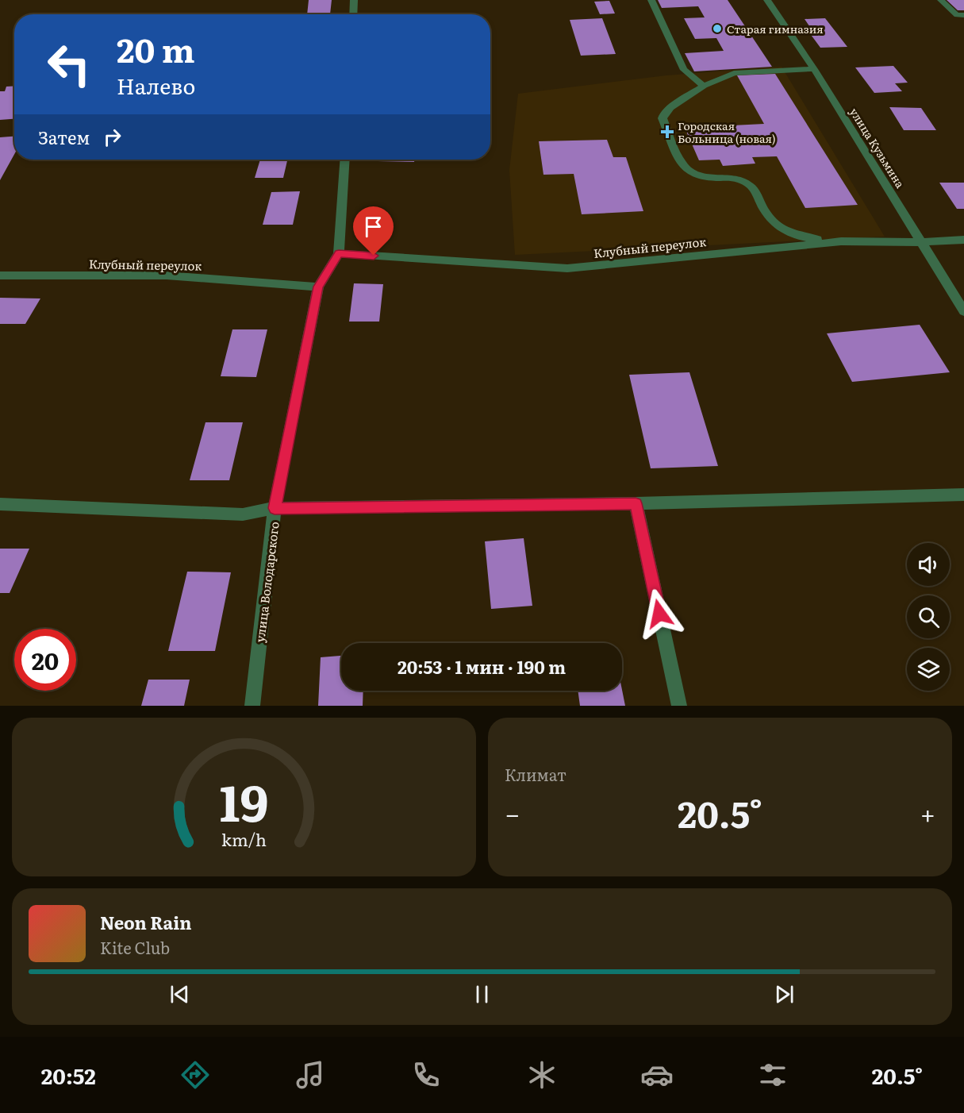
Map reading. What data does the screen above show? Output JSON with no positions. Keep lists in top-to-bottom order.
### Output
{
  "streets": {
    "street": ["улица Кузьмина", "Клубный переулок", "улица Володарского"]
  },
  "crossings": [
    ["улица Кузьмина", "Клубный переулок"],
    ["Клубный переулок", "улица Володарского"]
  ],
  "places": {
    "other": ["Старая гимназия"],
    "health": ["Городская Больница (новая)"]
  },
  "page": {
    "turn": ["20 m", "Налево"],
    "then": "Затем",
    "limit": "20",
    "trip": "20:53 · 1 мин · 190 m",
    "tile": "Климат",
    "heat": ["−", "20.5°", "+"],
    "song": ["Neon Rain", "Kite Club"],
    "tabs": ["20:52", "20.5°"],
    "gauge": ["19", "km/h"]
  }
}
